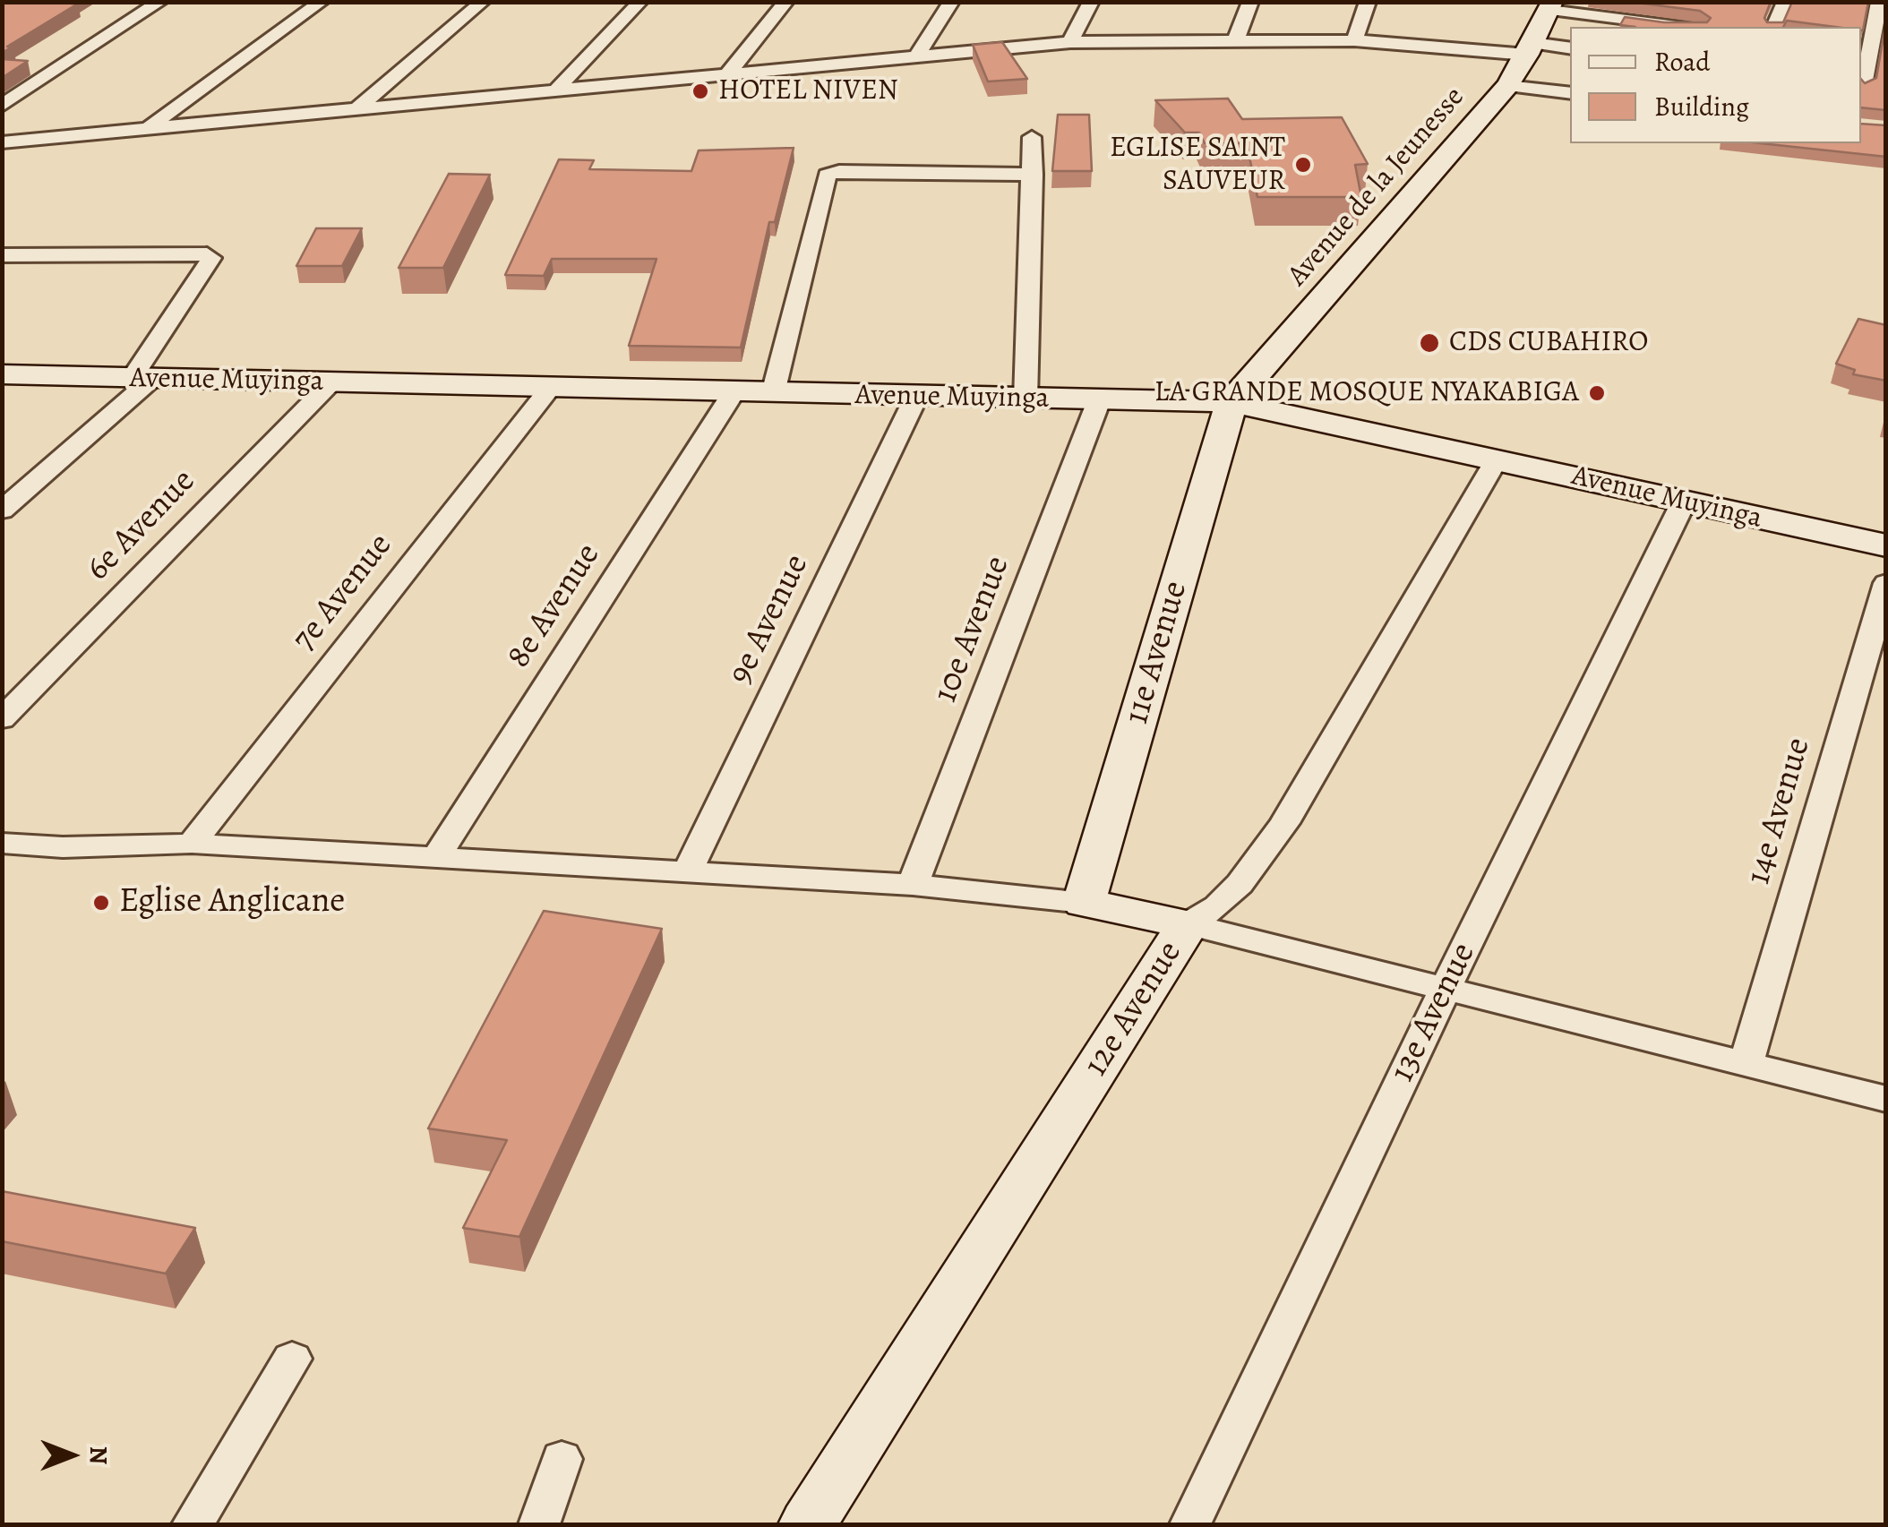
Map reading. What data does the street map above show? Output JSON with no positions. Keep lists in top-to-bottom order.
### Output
{
  "streets": {
    "street": [
      "Avenue de la Jeunesse",
      "Avenue Muyinga",
      "6e Avenue",
      "7e Avenue",
      "8e Avenue",
      "9e Avenue",
      "10e Avenue",
      "11e Avenue",
      "14e Avenue",
      "12e Avenue",
      "13e Avenue"
    ]
  },
  "crossings": [
    ["Avenue de la Jeunesse", "Avenue Muyinga"],
    ["Avenue de la Jeunesse", "11e Avenue"],
    ["Avenue Muyinga", "6e Avenue"],
    ["Avenue Muyinga", "7e Avenue"],
    ["Avenue Muyinga", "8e Avenue"],
    ["Avenue Muyinga", "9e Avenue"],
    ["Avenue Muyinga", "10e Avenue"],
    ["Avenue Muyinga", "11e Avenue"],
    ["Avenue Muyinga", "12e Avenue"],
    ["Avenue Muyinga", "13e Avenue"]
  ],
  "places": [
    "HOTEL NIVEN",
    "EGLISE SAINT SAUVEUR",
    "CDS CUBAHIRO",
    "LA GRANDE MOSQUE NYAKABIGA",
    "Eglise Anglicane"
  ],
  "legend": ["Road", "Building"],
  "north": "right"
}
